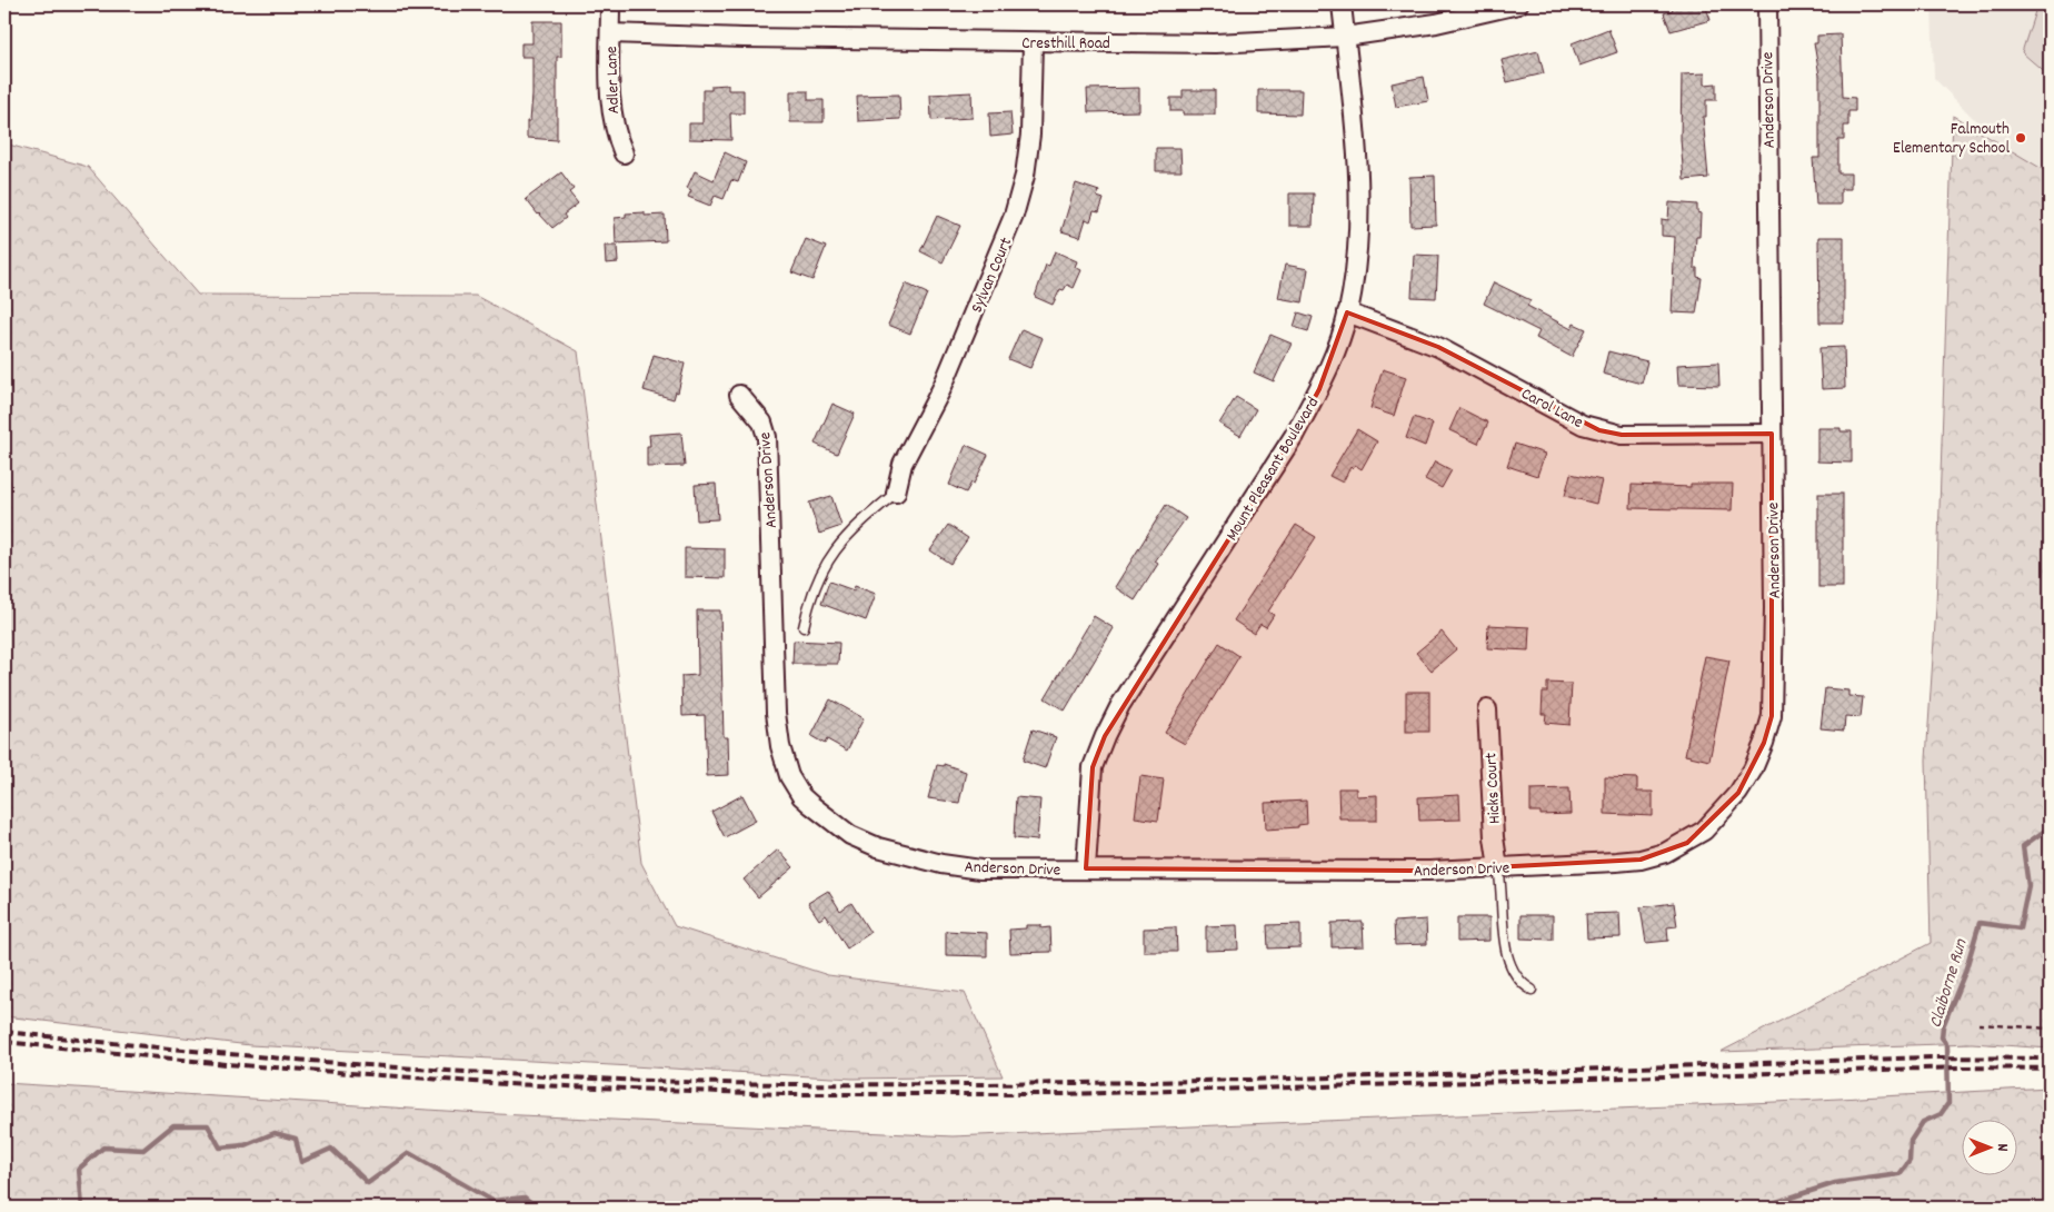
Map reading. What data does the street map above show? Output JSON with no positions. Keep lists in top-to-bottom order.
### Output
{
  "streets": {
    "street": [
      "Cresthill Road",
      "Adler Lane",
      "Anderson Drive",
      "Sylvan Court",
      "Carol Lane",
      "Mount Pleasant Boulevard",
      "Hicks Court"
    ]
  },
  "crossings": [
    ["Cresthill Road", "Adler Lane"],
    ["Cresthill Road", "Sylvan Court"],
    ["Cresthill Road", "Mount Pleasant Boulevard"],
    ["Anderson Drive", "Carol Lane"],
    ["Anderson Drive", "Mount Pleasant Boulevard"],
    ["Anderson Drive", "Hicks Court"],
    ["Carol Lane", "Mount Pleasant Boulevard"]
  ],
  "water": ["Claiborne Run"],
  "places": ["Falmouth Elementary School"],
  "north": "right"
}
